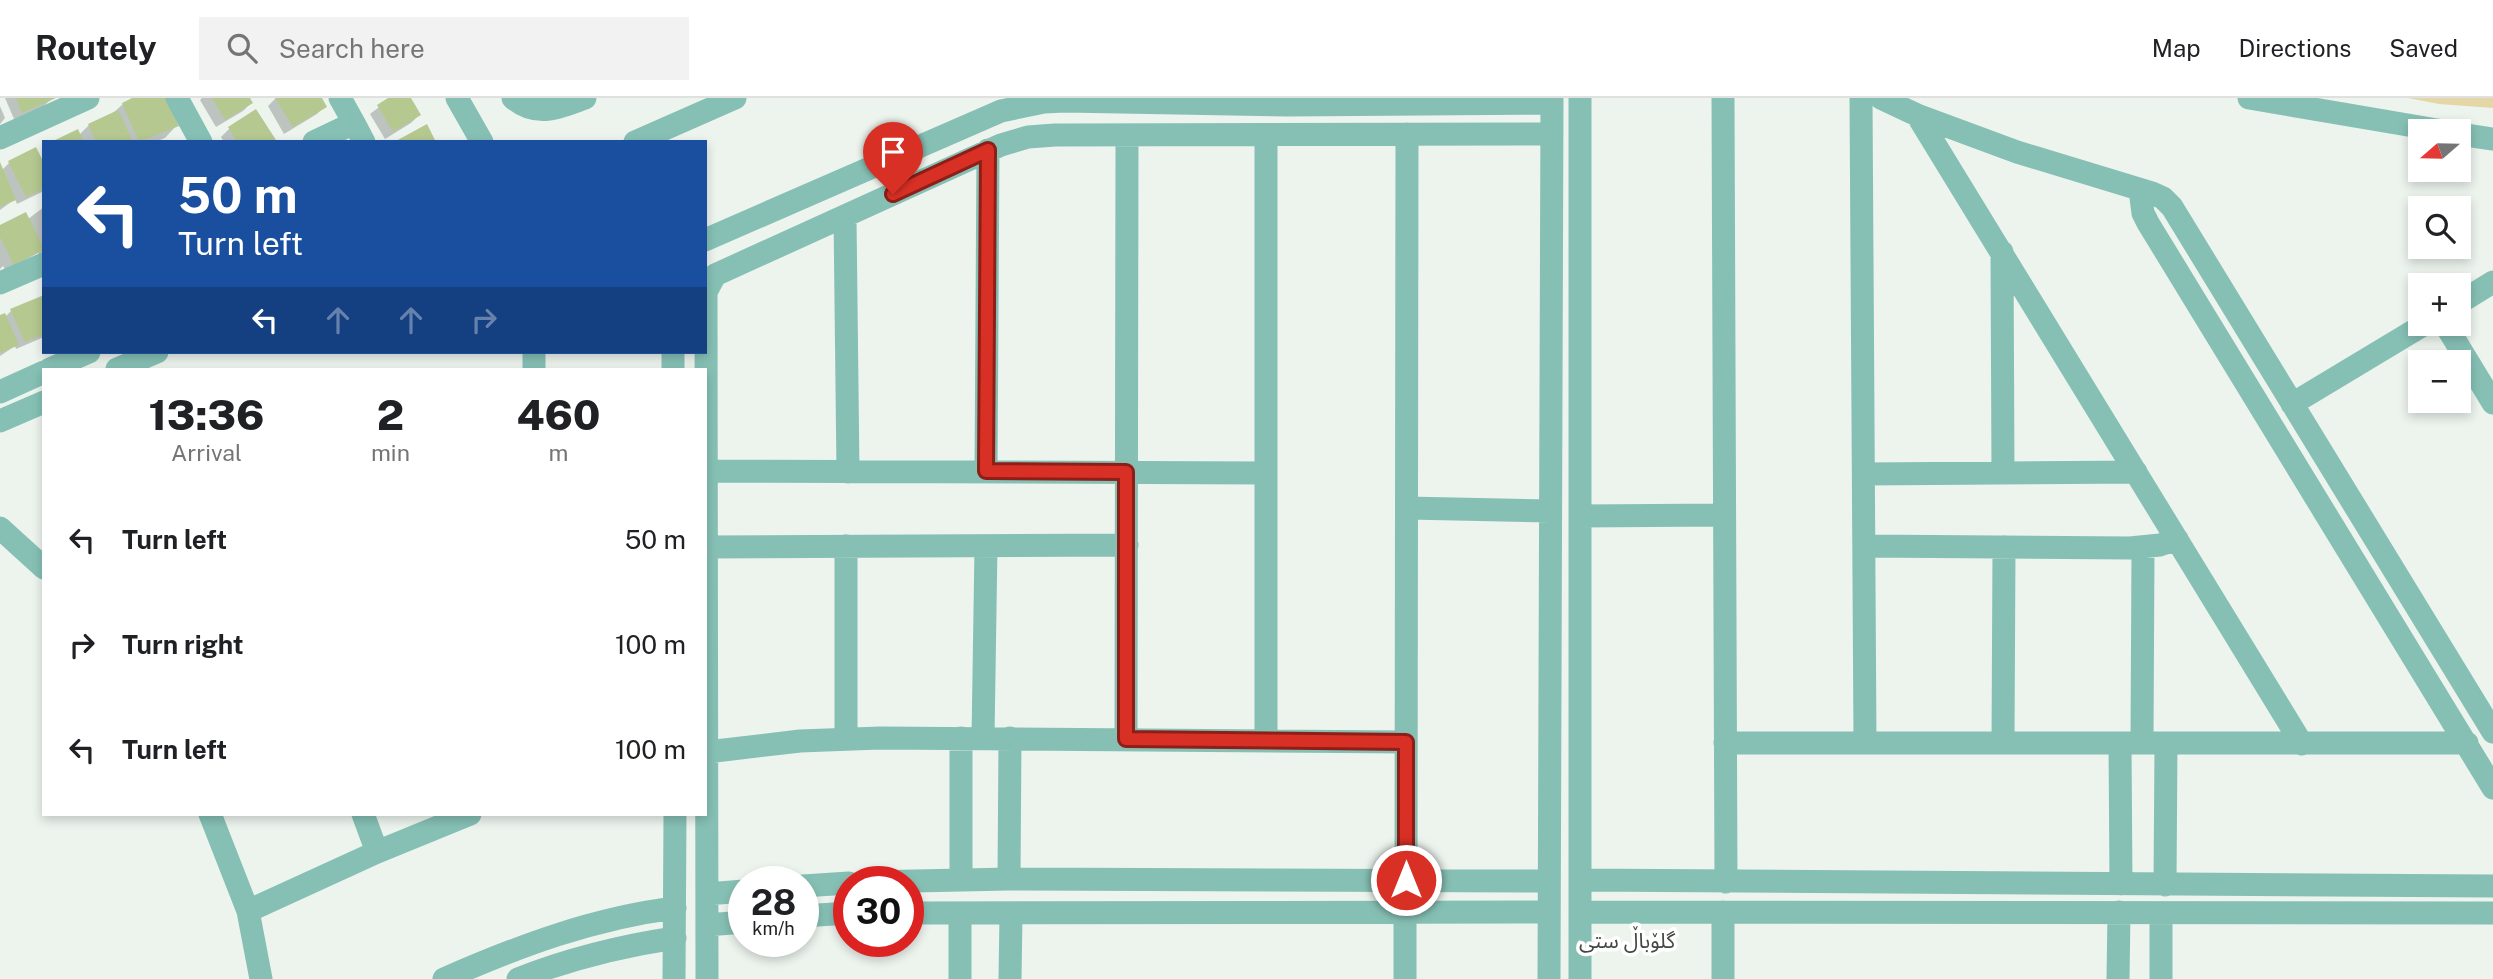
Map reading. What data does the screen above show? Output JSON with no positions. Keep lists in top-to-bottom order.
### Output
{
  "districts": ["گلۆباڵ ستی"],
  "north": "left",
  "page": {
    "header": "Routely",
    "search": "Search here",
    "nav": ["Map", "Directions", "Saved"],
    "map_buttons": ["+", "−"],
    "turn": ["50 m", "Turn left"],
    "eta": [
      "13:36",
      "Arrival",
      "2",
      "min",
      "460",
      "m"
    ],
    "list": [
      {
        "name": "Turn left",
        "value": "50 m"
      },
      {
        "name": "Turn right",
        "value": "100 m"
      },
      {
        "name": "Turn left",
        "value": "100 m"
      }
    ],
    "speed": "28 km/h",
    "limit": "30"
  }
}
